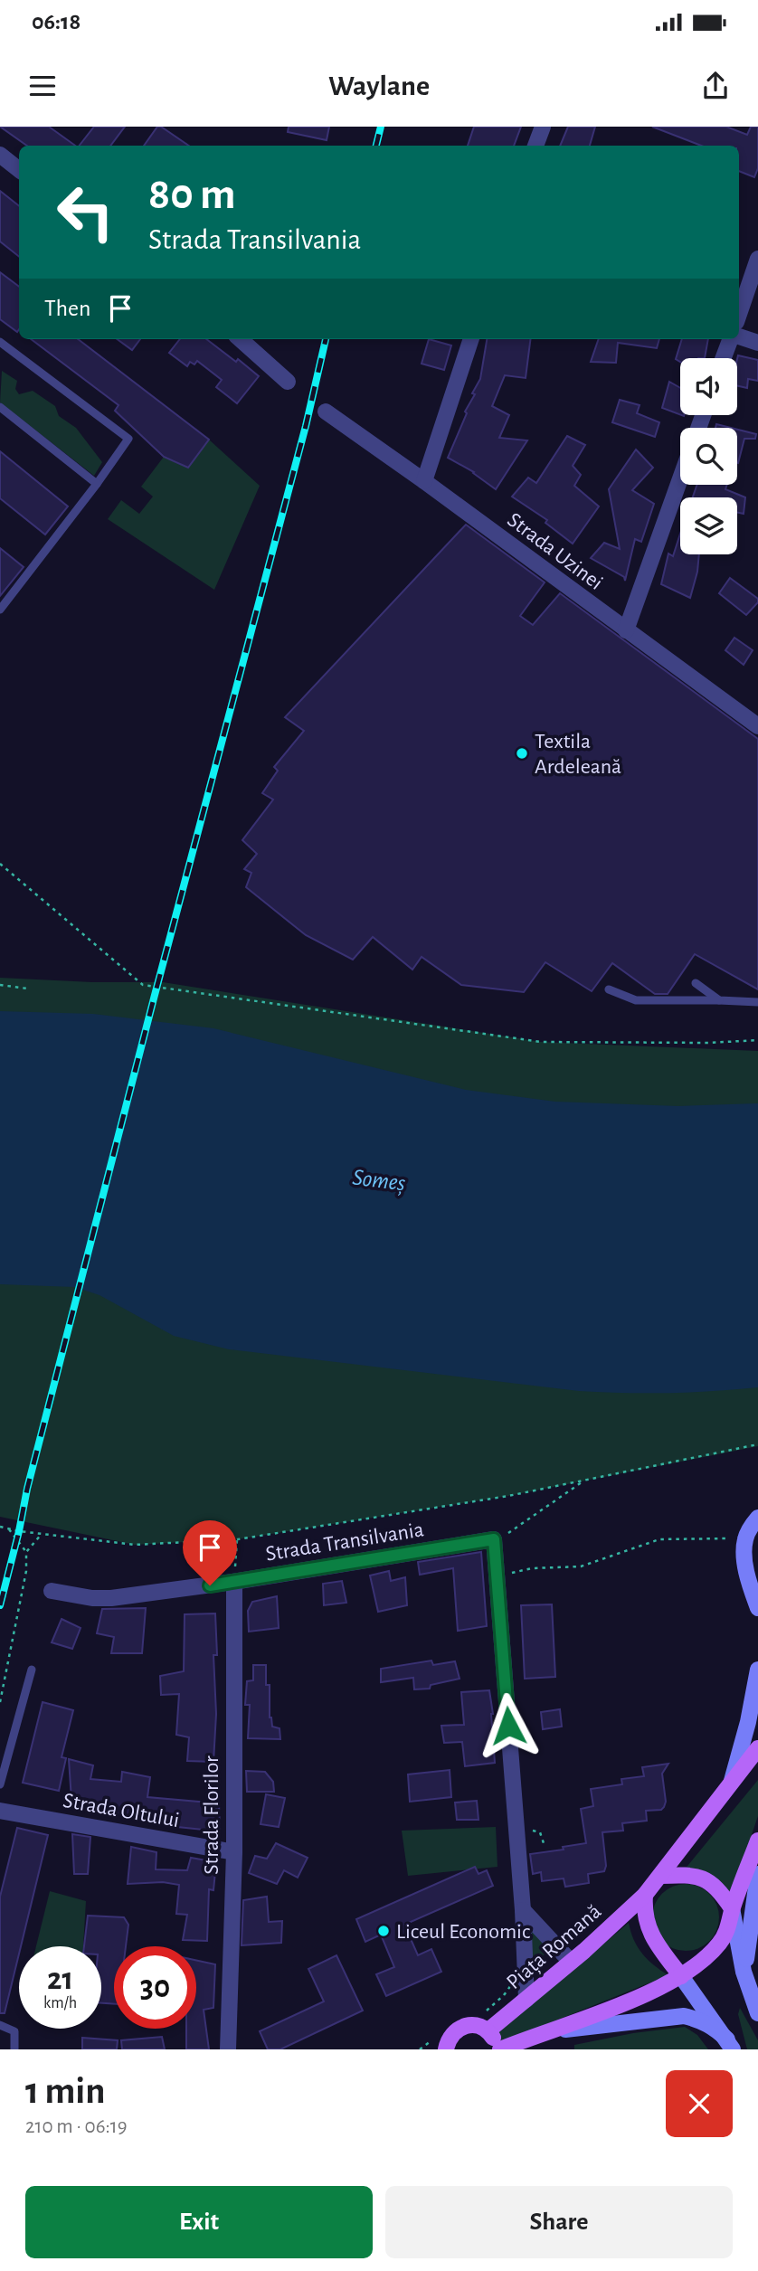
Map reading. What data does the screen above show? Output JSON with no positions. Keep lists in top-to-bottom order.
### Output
{
  "streets": {
    "main road": ["Piața Romană"],
    "street": [
      "Strada Uzinei",
      "Strada Transilvania",
      "Strada Oltului",
      "Strada Florilor"
    ]
  },
  "crossings": [
    ["Strada Transilvania", "Strada Florilor"],
    ["Strada Oltului", "Strada Florilor"]
  ],
  "water": ["Someș"],
  "places": ["Textila Ardeleană", "Liceul Economic"],
  "page": {
    "status": "06:18",
    "header": "Waylane",
    "turn": ["80 m", "Strada Transilvania"],
    "then": "Then",
    "speed": "21 km/h",
    "limit": "30",
    "heading": ["1 min", "210 m · 06:19"],
    "buttons": ["Exit", "Share"]
  }
}
